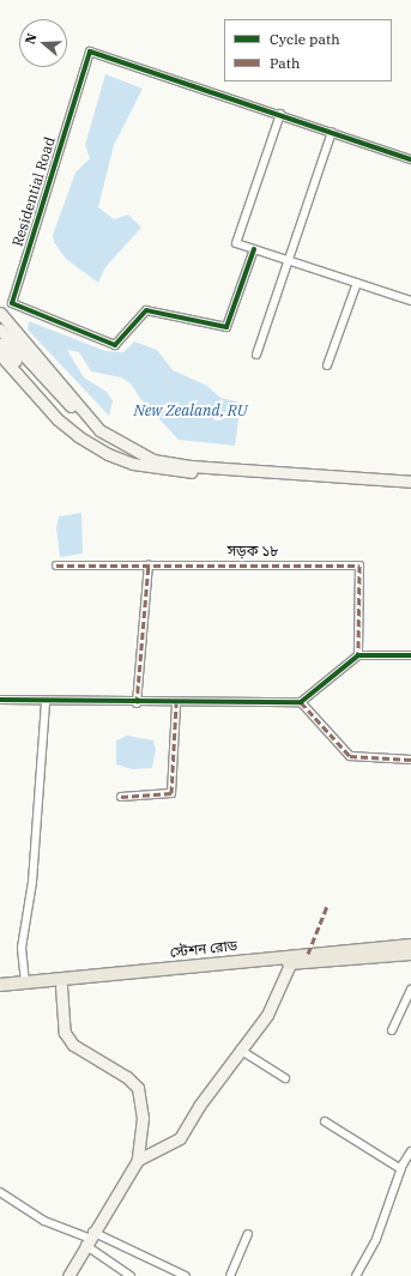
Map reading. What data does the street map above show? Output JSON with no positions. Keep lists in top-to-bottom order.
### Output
{
  "streets": {
    "main road": ["স্টেশন রোড"],
    "street": ["Residential Road", "সড়ক ১৮"]
  },
  "water": ["New Zealand, RU"],
  "legend": ["Cycle path", "Path"],
  "north": "left"
}
